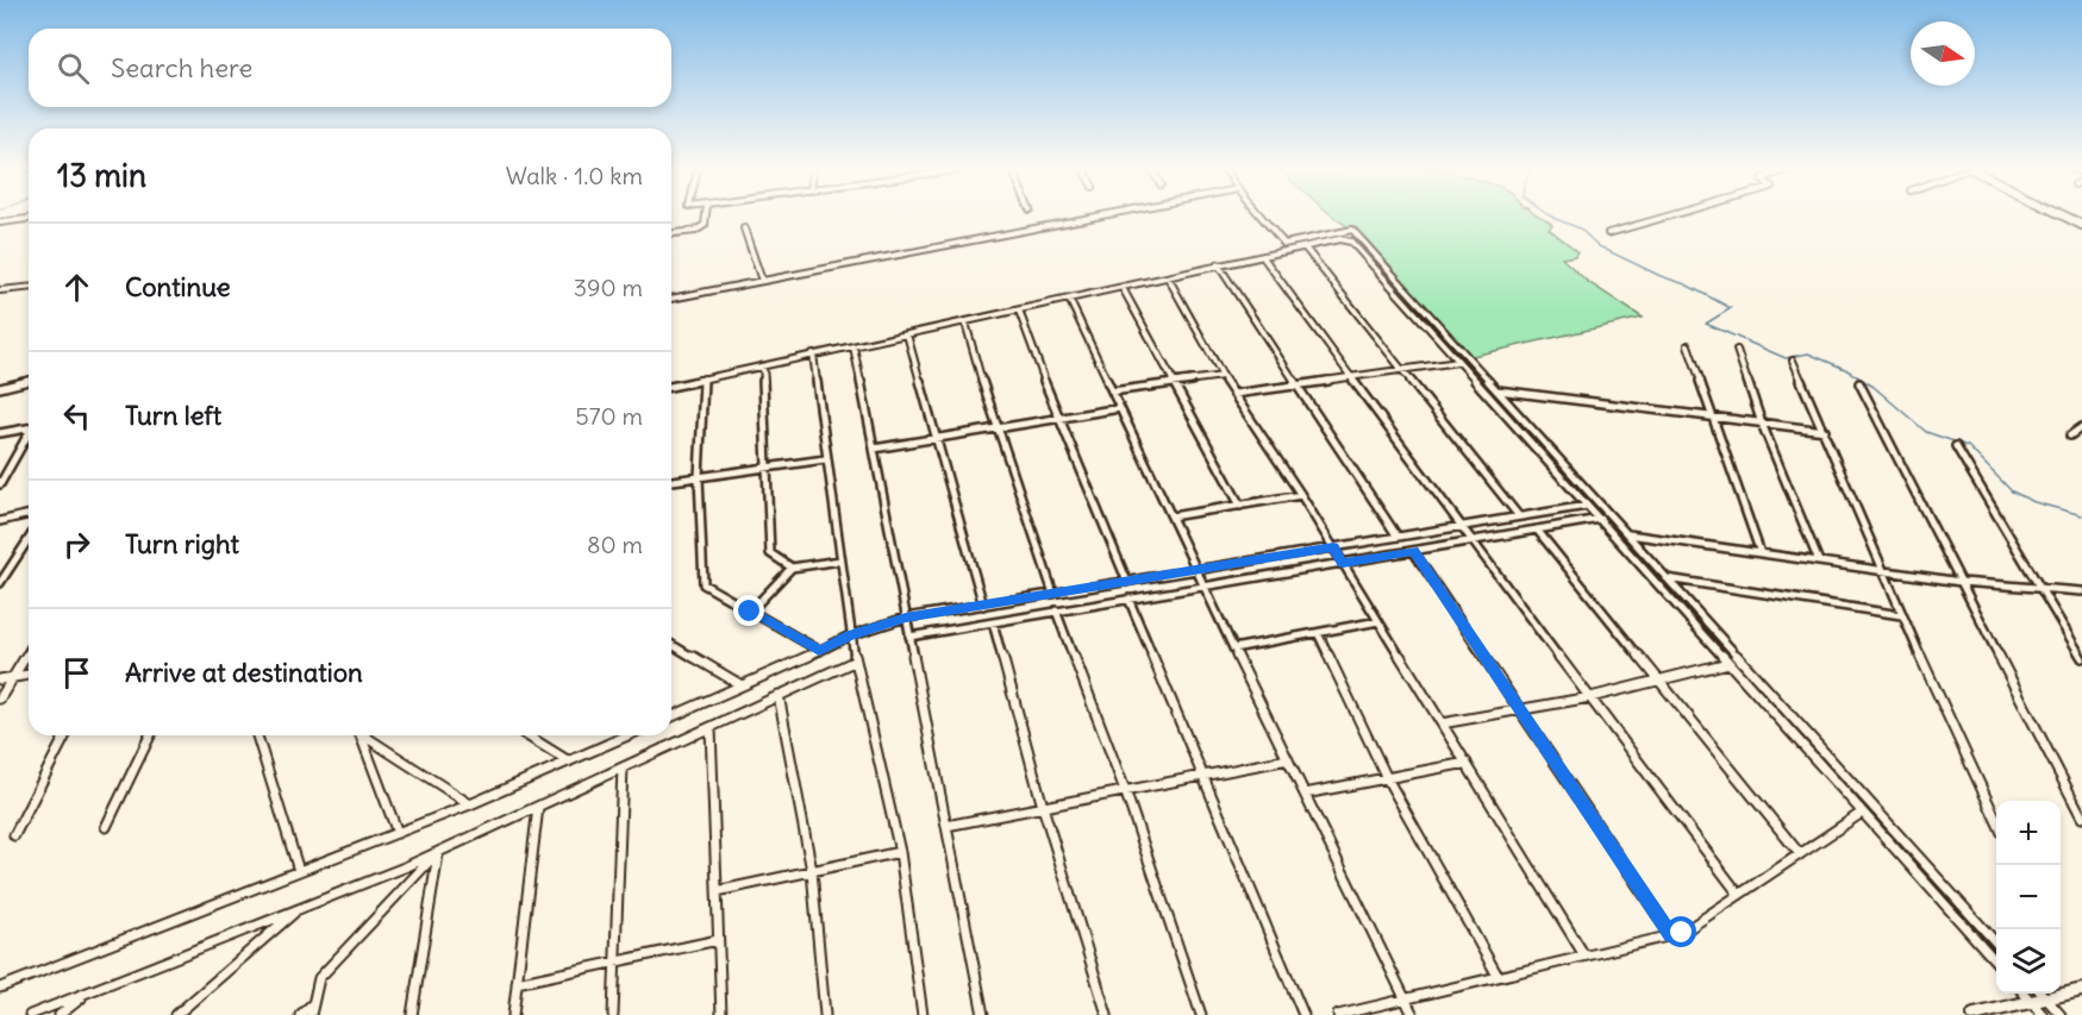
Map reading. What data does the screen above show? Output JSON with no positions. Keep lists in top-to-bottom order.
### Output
{
  "north": "right",
  "page": {
    "search": "Search here",
    "heading": ["13 min", "Walk · 1.0 km"],
    "list": [
      ["Continue", "390 m"],
      ["Turn left", "570 m"],
      ["Turn right", "80 m"],
      "Arrive at destination"
    ],
    "map_buttons": ["+", "−"]
  }
}
